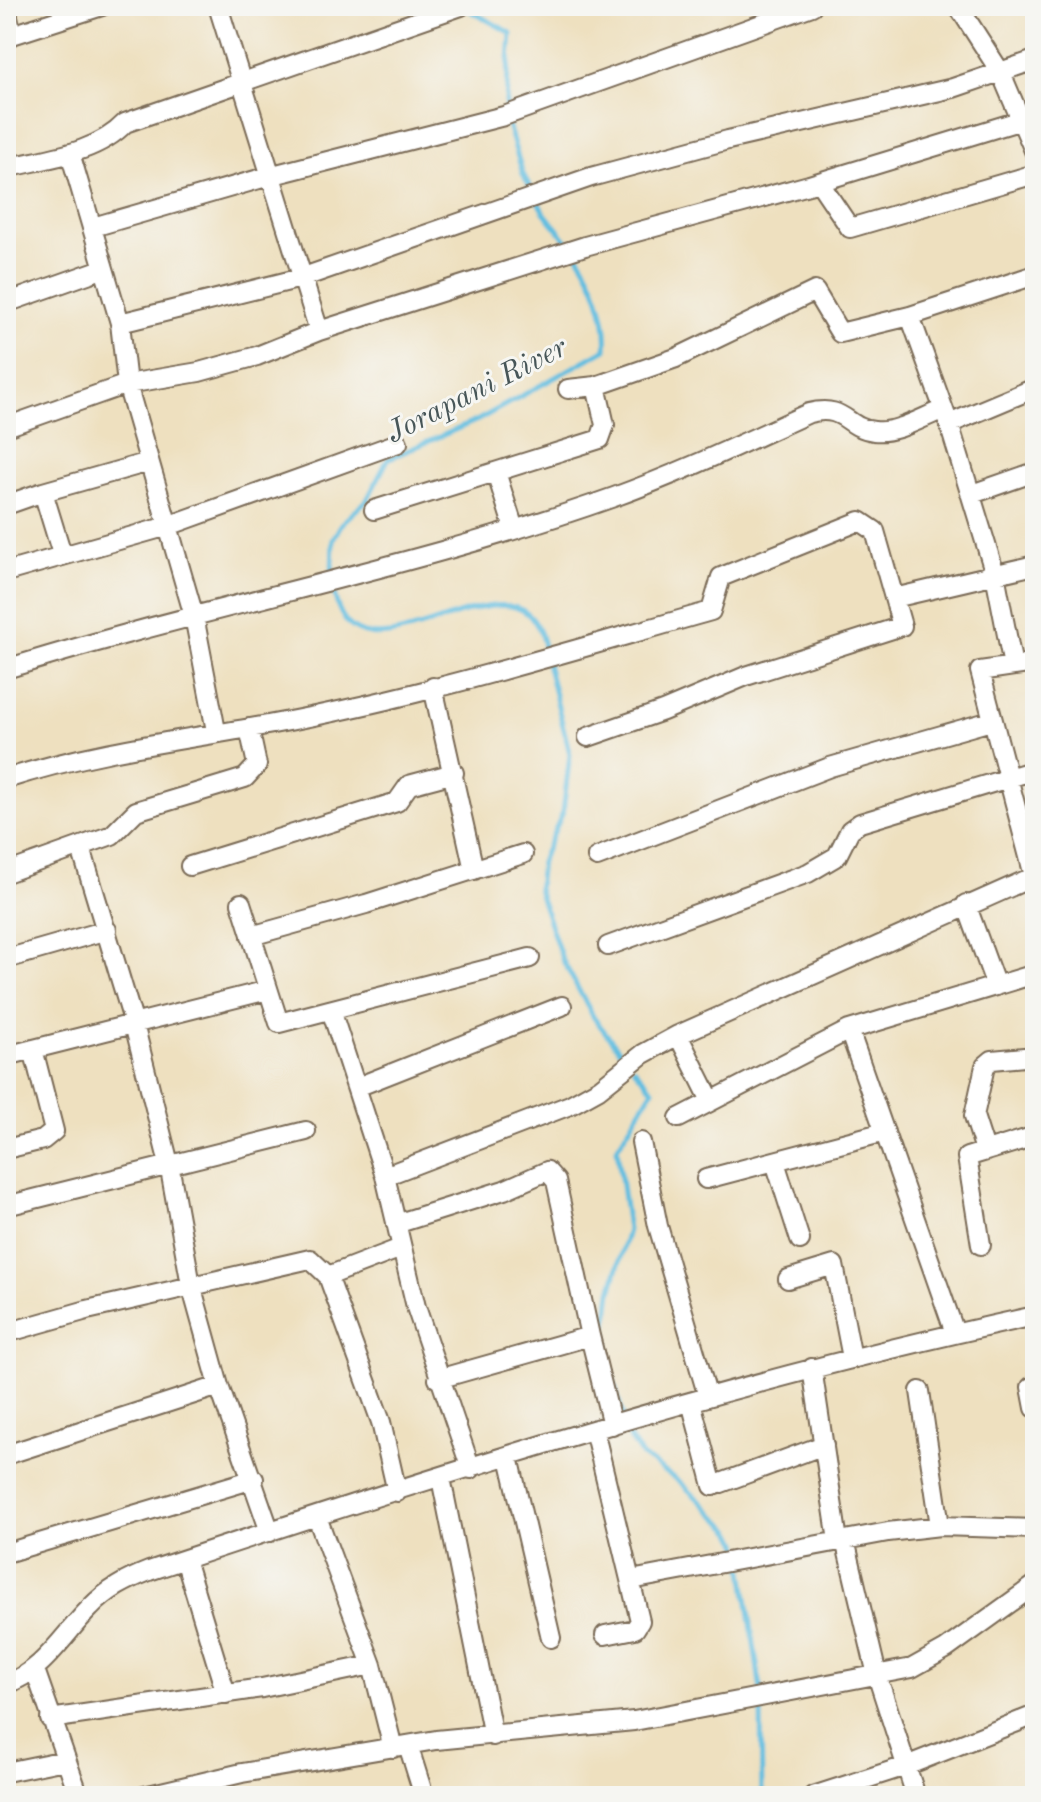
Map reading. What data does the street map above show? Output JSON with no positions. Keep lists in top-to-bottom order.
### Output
{
  "water": ["Jorapani River"]
}
